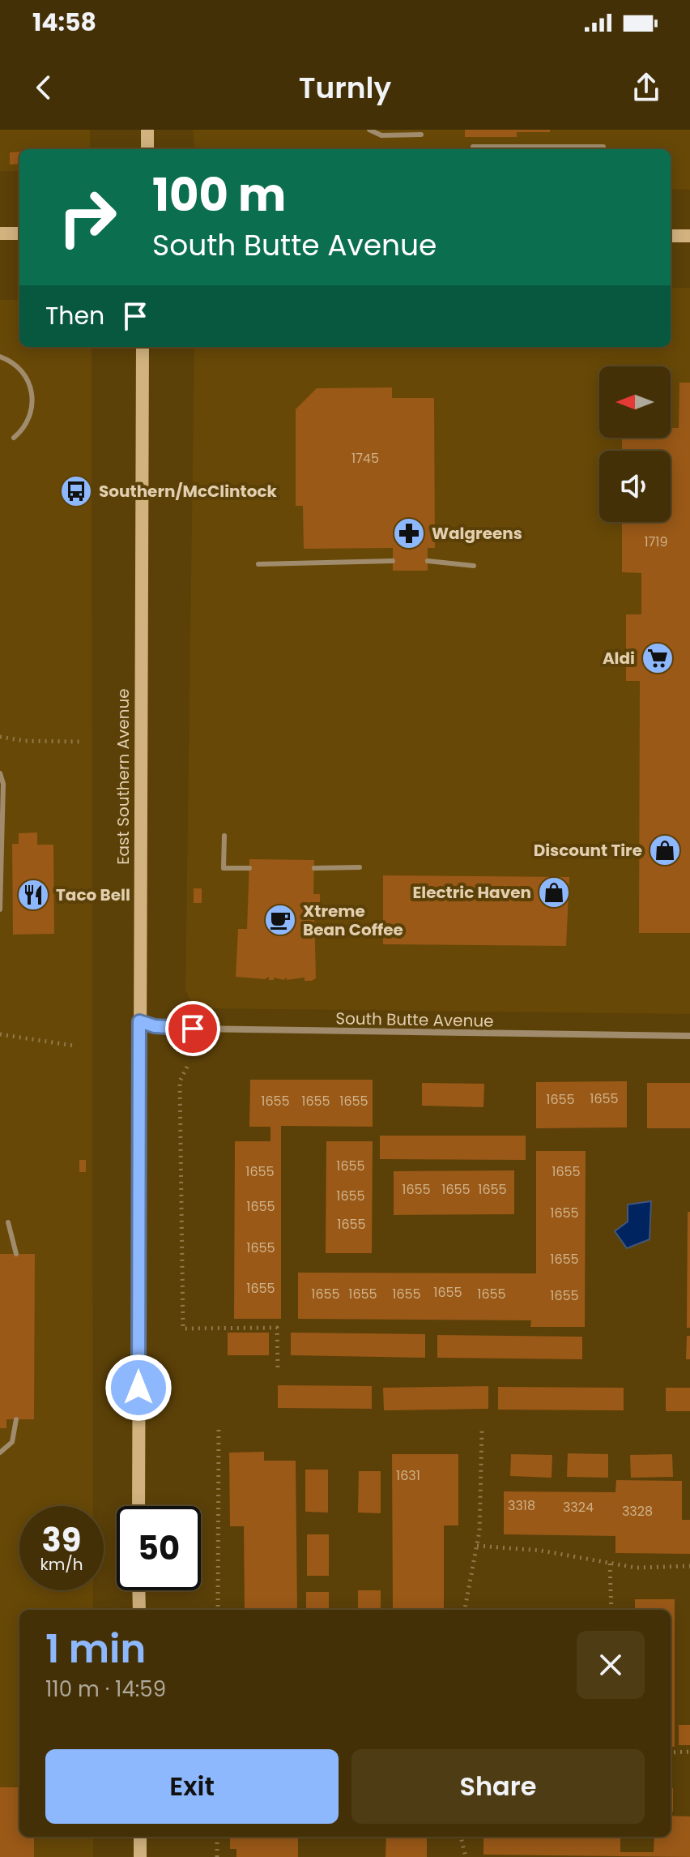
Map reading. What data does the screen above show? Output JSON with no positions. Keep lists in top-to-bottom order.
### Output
{
  "streets": {
    "main road": ["East Southern Avenue"],
    "street": ["South Butte Avenue"]
  },
  "crossings": [
    ["East Southern Avenue", "South Butte Avenue"]
  ],
  "places": {
    "bus stop": ["Southern/McClintock"],
    "pharmacy": ["Walgreens"],
    "supermarket": ["Aldi"],
    "shop": ["Discount Tire", "Electric Haven"],
    "restaurant": ["Taco Bell"],
    "cafe": ["Xtreme Bean Coffee"]
  },
  "house_numbers": [
    "1745",
    "1719",
    "1655",
    "1655",
    "1655",
    "1655",
    "1655",
    "1655",
    "1655",
    "1655",
    "1655",
    "1655",
    "1655",
    "1655",
    "1655",
    "1655",
    "1655",
    "1655",
    "1655",
    "1655",
    "1655",
    "1655",
    "1655",
    "1655",
    "1655",
    "1655",
    "1631",
    "3318",
    "3324",
    "3328"
  ],
  "north": "left",
  "page": {
    "status": "14:58",
    "header": "Turnly",
    "turn": ["100 m", "South Butte Avenue"],
    "then": "Then",
    "speed": "39 km/h",
    "limit": "50",
    "heading": ["1 min", "110 m · 14:59"],
    "buttons": ["Exit", "Share"]
  }
}
